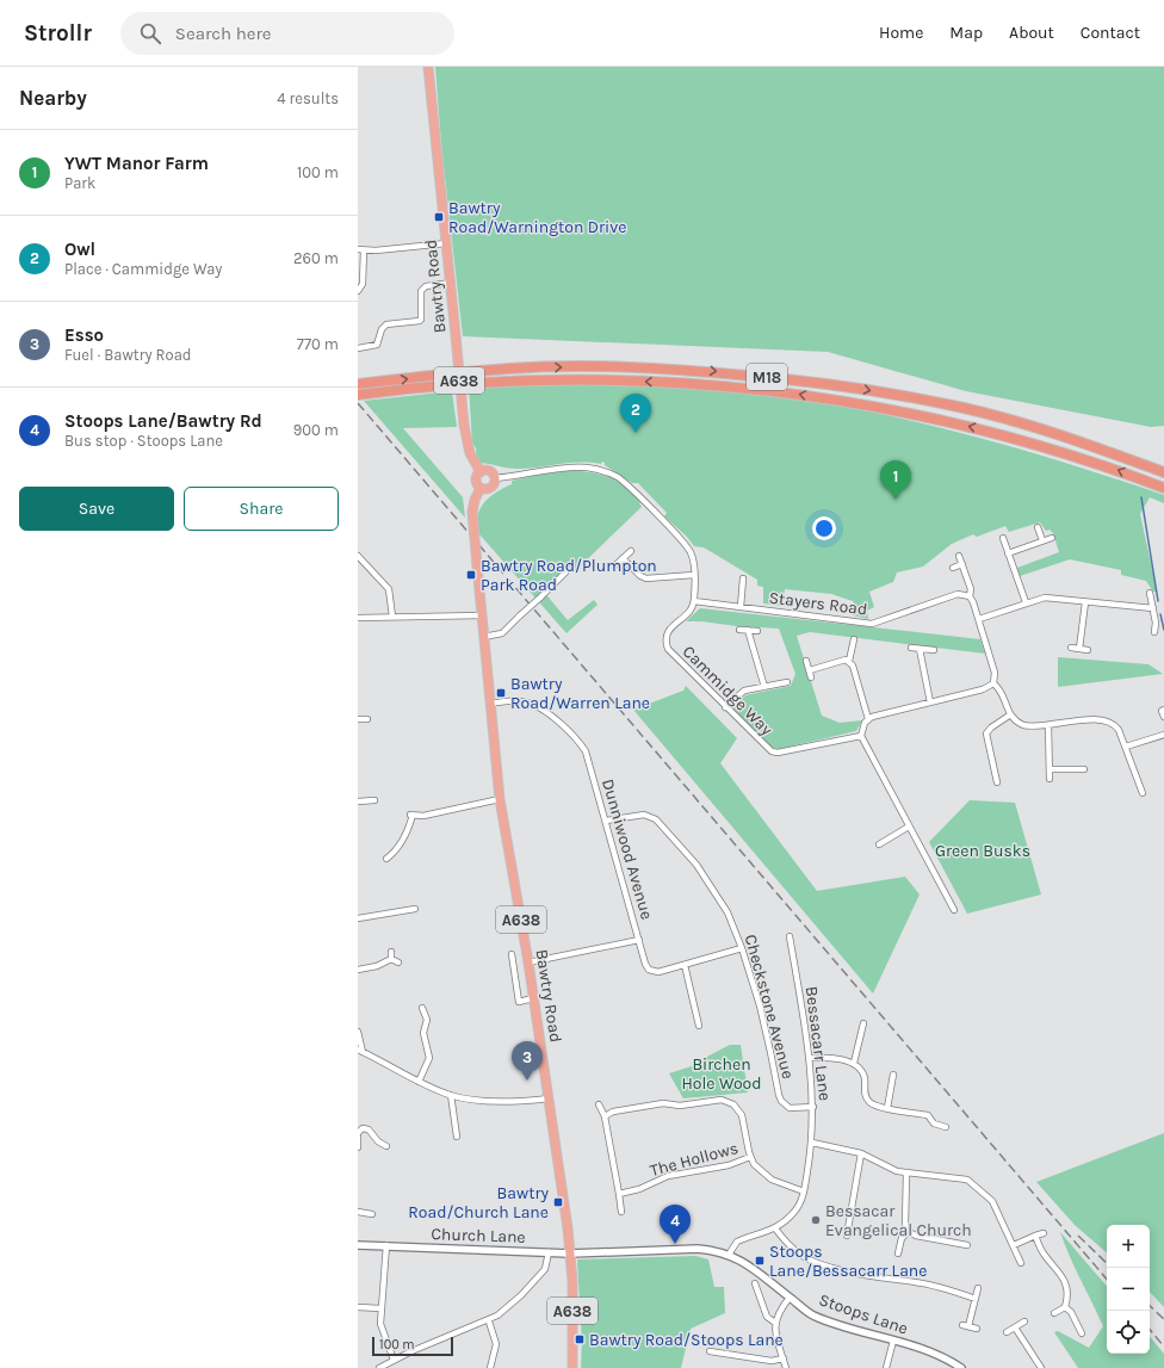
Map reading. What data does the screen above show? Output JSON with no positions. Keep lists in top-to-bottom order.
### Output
{
  "streets": {
    "highway": ["Bawtry Road", "M18", "A638"],
    "street": [
      "Stayers Road",
      "Cammidge Way",
      "Dunniwood Avenue",
      "Checkstone Avenue",
      "Bessacarr Lane",
      "The Hollows",
      "Church Lane",
      "Stoops Lane"
    ]
  },
  "crossings": [
    ["Bawtry Road", "Dunniwood Avenue"],
    ["Bawtry Road", "Church Lane"],
    ["Bawtry Road", "Stoops Lane"],
    ["Stayers Road", "Cammidge Way"],
    ["Dunniwood Avenue", "Checkstone Avenue"],
    ["Checkstone Avenue", "Bessacarr Lane"],
    ["Bessacarr Lane", "The Hollows"],
    ["Bessacarr Lane", "Stoops Lane"],
    ["Church Lane", "Stoops Lane"]
  ],
  "parks": ["Green Busks", "Birchen Hole Wood"],
  "places": {
    "transit": [
      "Bawtry Road/Warnington Drive",
      "Bawtry Road/Plumpton Park Road",
      "Bawtry Road/Warren Lane",
      "Bawtry Road/Church Lane",
      "Stoops Lane/Bessacarr Lane",
      "Bawtry Road/Stoops Lane"
    ],
    "other": ["Bessacar Evangelical Church"]
  },
  "scale_bar": "100 m",
  "page": {
    "header": "Strollr",
    "search": "Search here",
    "nav": [
      "Home",
      "Map",
      "About",
      "Contact"
    ],
    "heading": ["Nearby", "4 results"],
    "list": [
      {
        "mark": "1",
        "name": "YWT Manor Farm",
        "note": "Park",
        "value": "100 m"
      },
      {
        "mark": "2",
        "name": "Owl",
        "note": "Place · Cammidge Way",
        "value": "260 m"
      },
      {
        "mark": "3",
        "name": "Esso",
        "note": "Fuel · Bawtry Road",
        "value": "770 m"
      },
      {
        "mark": "4",
        "name": "Stoops Lane/Bawtry Rd",
        "note": "Bus stop · Stoops Lane",
        "value": "900 m"
      }
    ],
    "pins": [
      "2",
      "1",
      "3",
      "4"
    ],
    "buttons": ["Save", "Share"],
    "map_buttons": ["+", "−"],
    "scale": "100 m"
  }
}
